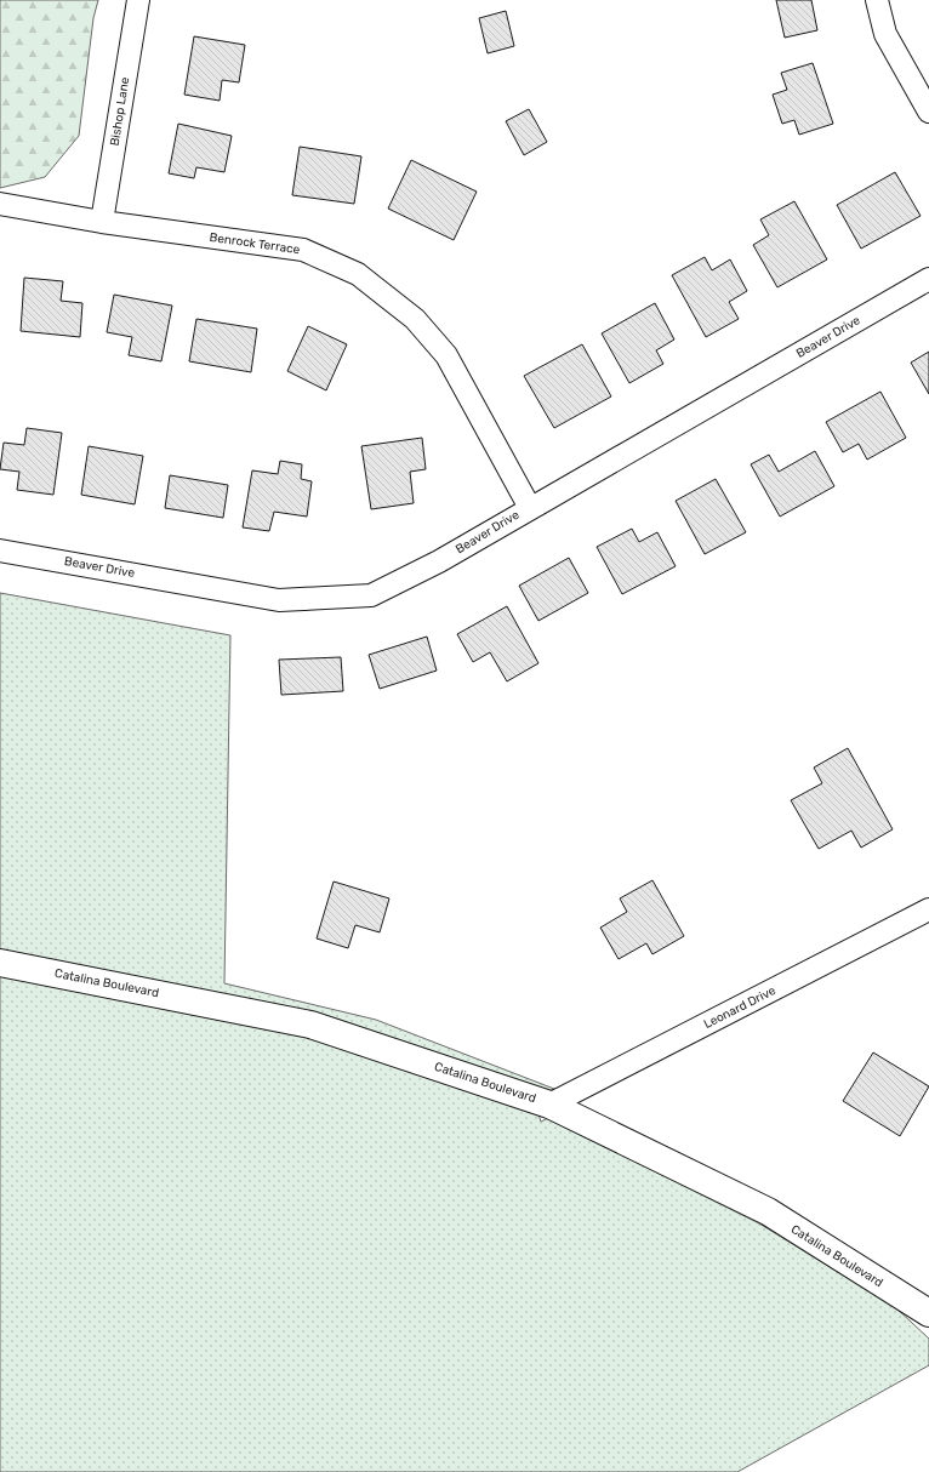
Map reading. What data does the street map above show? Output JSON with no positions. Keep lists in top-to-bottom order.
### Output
{
  "streets": {
    "street": [
      "Bishop Lane",
      "Benrock Terrace",
      "Beaver Drive",
      "Catalina Boulevard",
      "Leonard Drive"
    ]
  },
  "crossings": [
    ["Bishop Lane", "Benrock Terrace"],
    ["Benrock Terrace", "Beaver Drive"],
    ["Catalina Boulevard", "Leonard Drive"]
  ]
}
